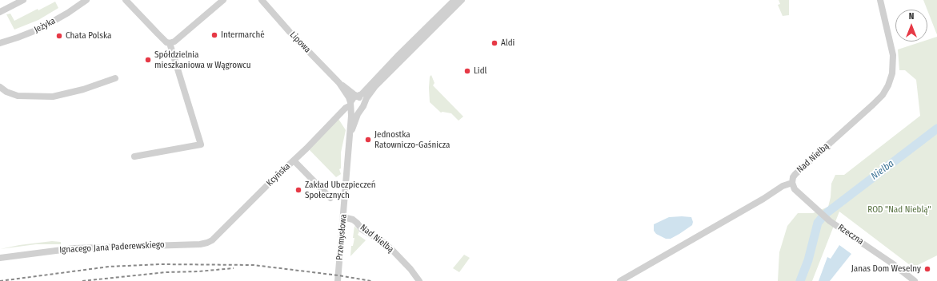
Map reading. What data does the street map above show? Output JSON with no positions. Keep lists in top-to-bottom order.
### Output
{
  "streets": {
    "street": [
      "Jeżyka",
      "Lipowa",
      "Nad Nielbą",
      "Kcyńska",
      "Rzeczna",
      "Przemysłowa",
      "Ignacego Jana Paderewskiego"
    ]
  },
  "crossings": [
    ["Lipowa", "Kcyńska"],
    ["Lipowa", "Przemysłowa"],
    ["Nad Nielbą", "Rzeczna"],
    ["Nad Nielbą", "Przemysłowa"],
    ["Kcyńska", "Przemysłowa"],
    ["Kcyńska", "Ignacego Jana Paderewskiego"]
  ],
  "water": ["Nielba"],
  "parks": ["ROD \"Nad Nieblą\""],
  "places": [
    "Intermarché",
    "Chata Polska",
    "Aldi",
    "Spółdzielnia mieszkaniowa w Wągrowcu",
    "Lidl",
    "Jednostka Ratowniczo-Gaśnicza",
    "Zakład Ubezpieczeń Społecznych",
    "Janas Dom Weselny"
  ],
  "north": "top"
}
